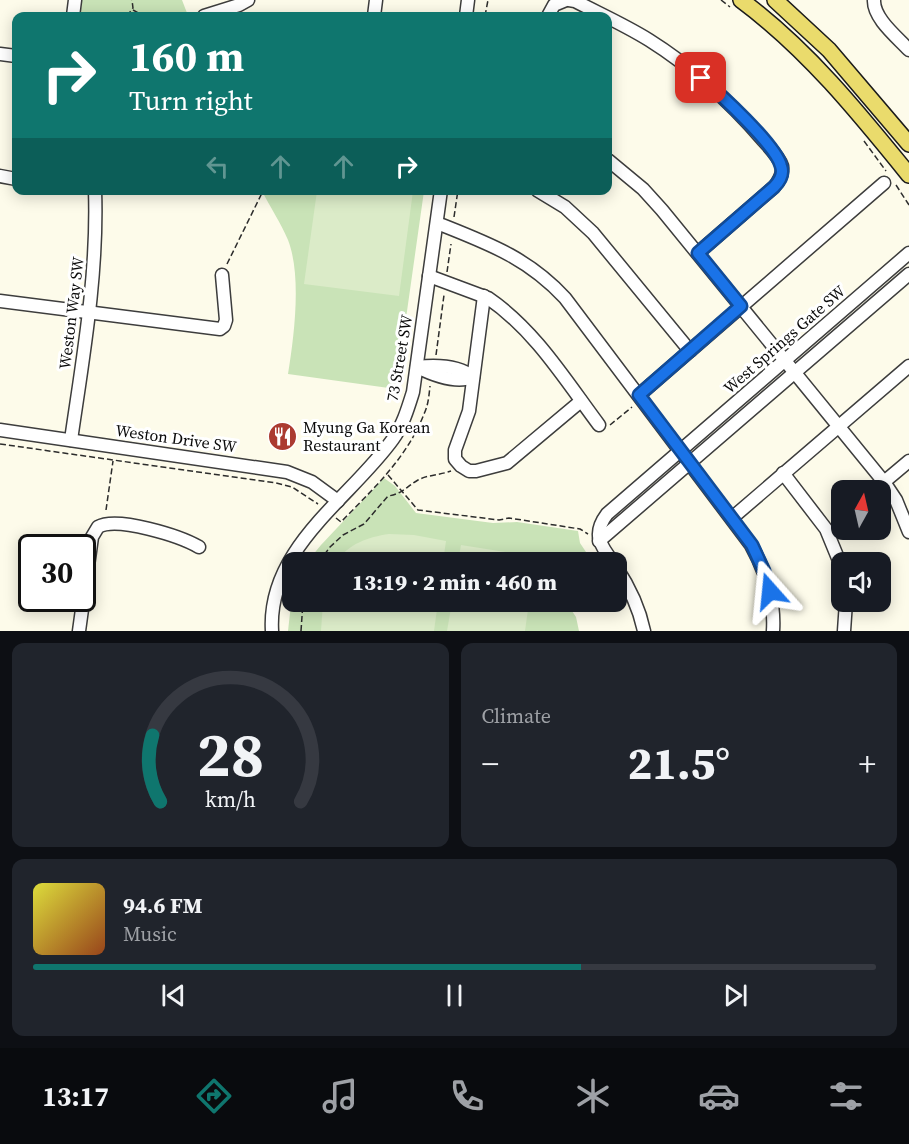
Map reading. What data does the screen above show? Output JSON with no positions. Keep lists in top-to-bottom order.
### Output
{
  "streets": {
    "street": [
      "Weston Way SW",
      "West Springs Gate SW",
      "73 Street SW",
      "Weston Drive SW"
    ]
  },
  "crossings": [
    ["Weston Way SW", "Weston Drive SW"],
    ["73 Street SW", "Weston Drive SW"]
  ],
  "places": {
    "restaurant": ["Myung Ga Korean Restaurant"]
  },
  "north": "top",
  "page": {
    "turn": ["160 m", "Turn right"],
    "limit": "30",
    "trip": "13:19 · 2 min · 460 m",
    "tile": "Climate",
    "heat": ["−", "21.5°", "+"],
    "song": ["94.6 FM", "Music"],
    "tabs": "13:17",
    "gauge": ["28", "km/h"]
  }
}
